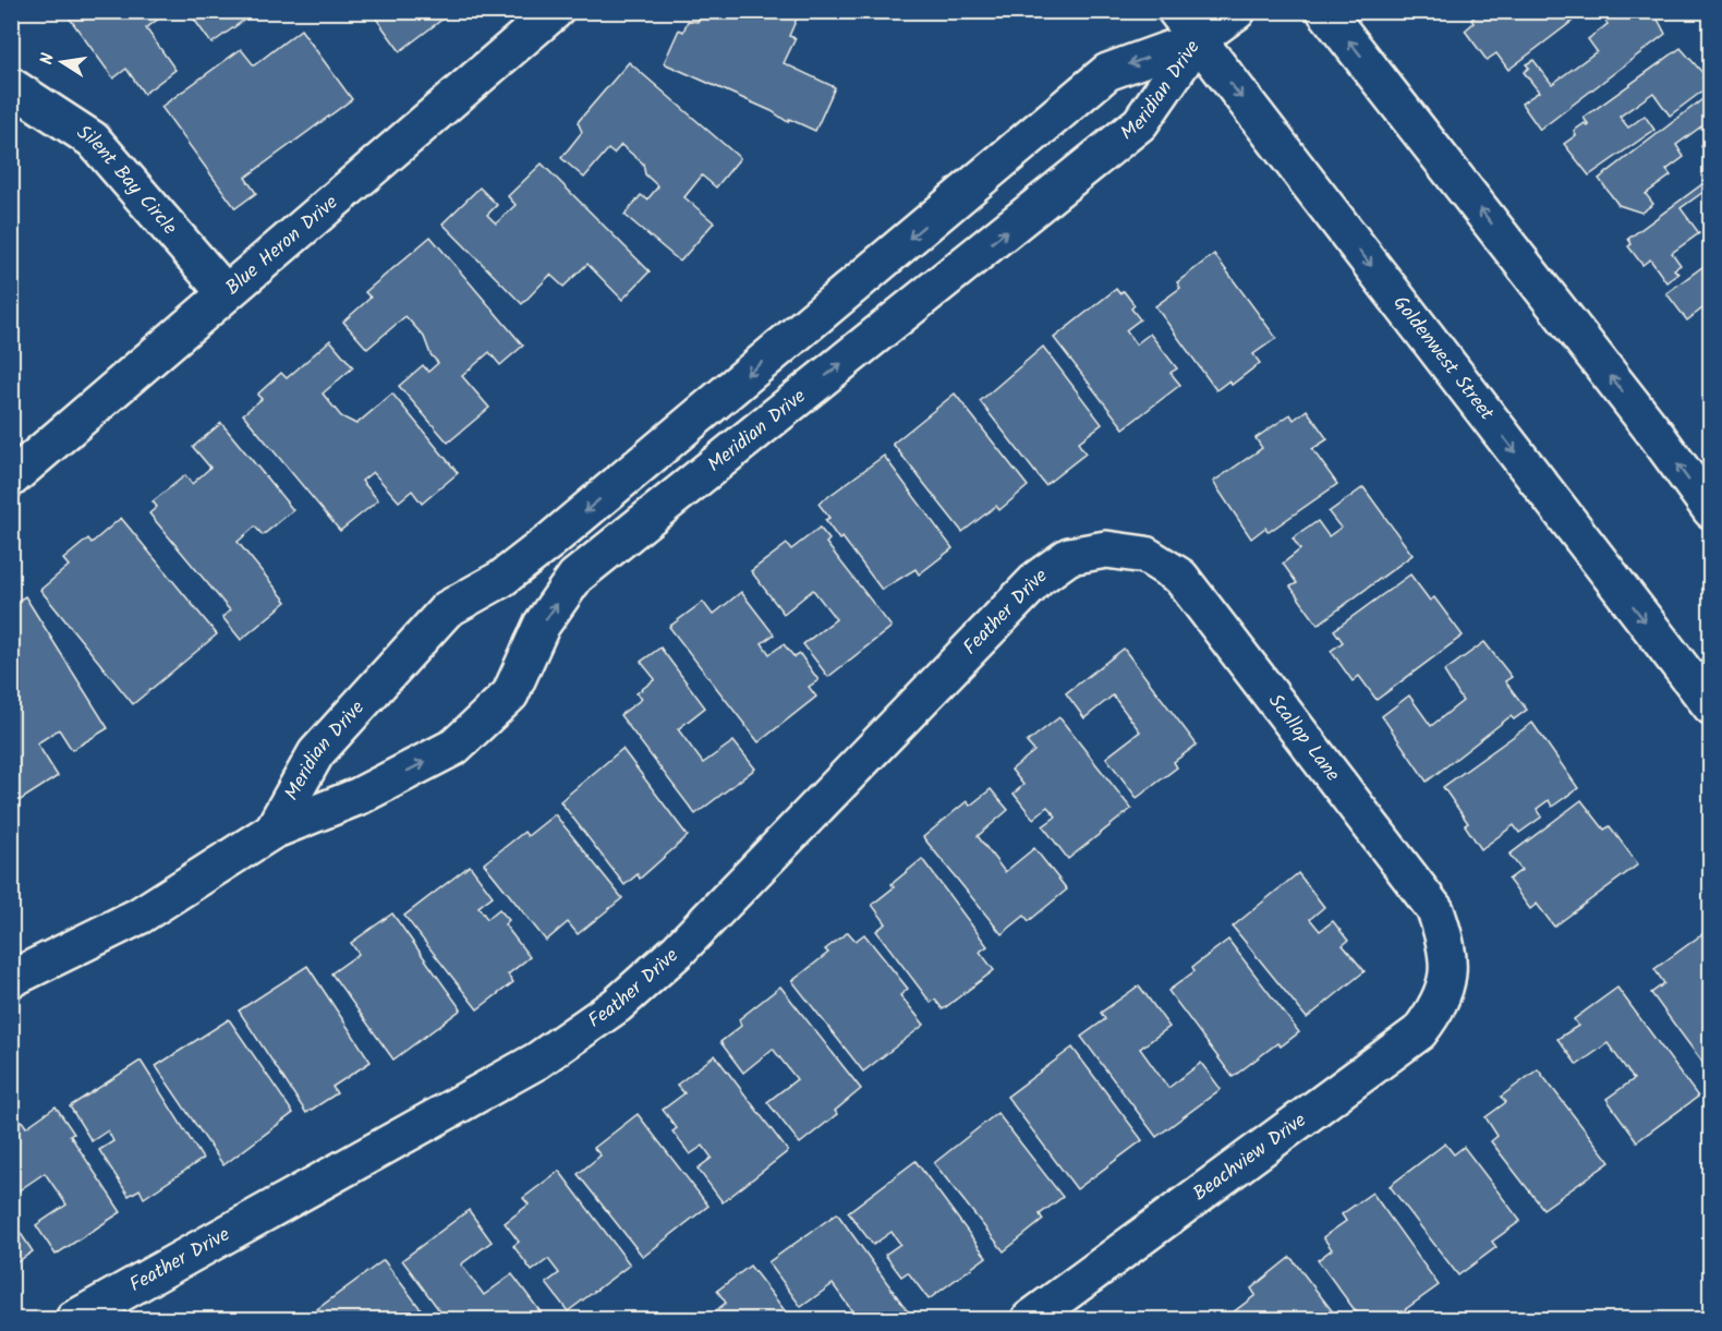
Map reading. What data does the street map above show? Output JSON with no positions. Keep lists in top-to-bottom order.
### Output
{
  "streets": {
    "street": [
      "Meridian Drive",
      "Silent Bay Circle",
      "Blue Heron Drive",
      "Goldenwest Street",
      "Feather Drive",
      "Scallop Lane",
      "Beachview Drive"
    ]
  },
  "crossings": [
    ["Meridian Drive", "Goldenwest Street"],
    ["Silent Bay Circle", "Blue Heron Drive"],
    ["Feather Drive", "Scallop Lane"],
    ["Scallop Lane", "Beachview Drive"]
  ],
  "north": "left"
}
